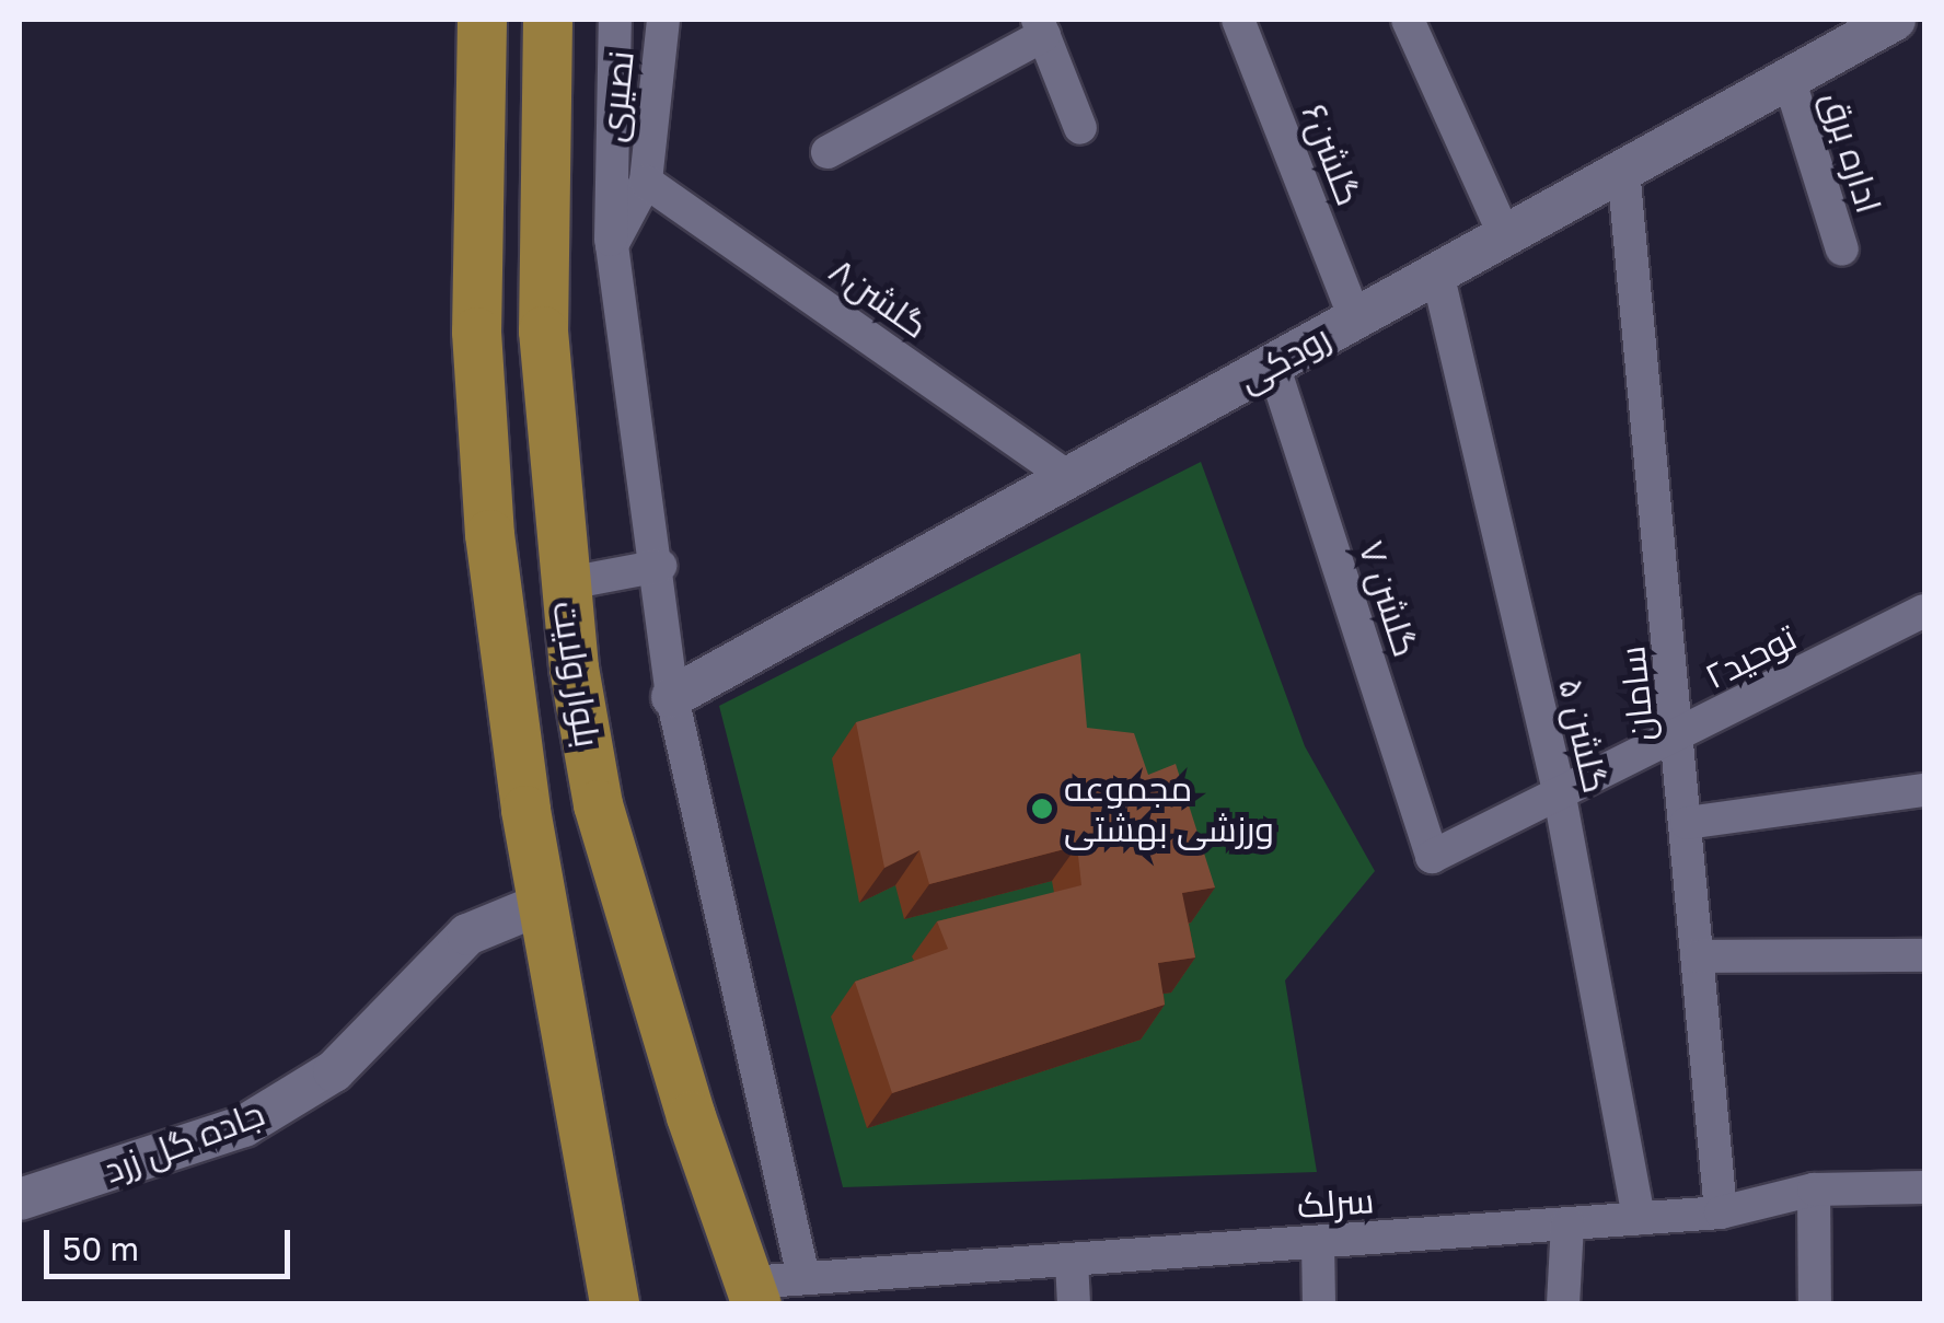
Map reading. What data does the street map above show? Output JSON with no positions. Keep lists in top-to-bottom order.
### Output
{
  "streets": {
    "main road": ["بلوار ولایت"],
    "street": [
      "نصیری",
      "اداره برق",
      "گلشن۶",
      "گلشن۸",
      "رودکی",
      "گلشن ۷",
      "توحید۲",
      "سامان",
      "گلشن ۵",
      "جاده گل زرد",
      "سرلک"
    ]
  },
  "crossings": [
    ["نصیری", "گلشن۸"],
    ["اداره برق", "رودکی"],
    ["گلشن۶", "رودکی"],
    ["گلشن۸", "رودکی"],
    ["رودکی", "گلشن ۷"],
    ["رودکی", "سامان"],
    ["رودکی", "گلشن ۵"],
    ["گلشن ۷", "توحید۲"],
    ["توحید۲", "سامان"],
    ["توحید۲", "گلشن ۵"],
    ["بلوار ولایت", "جاده گل زرد"],
    ["بلوار ولایت", "سرلک"],
    ["سامان", "سرلک"],
    ["گلشن ۵", "سرلک"]
  ],
  "places": ["مجموعه ورزشی بهشتی"],
  "scale_bar": "50 m"
}
